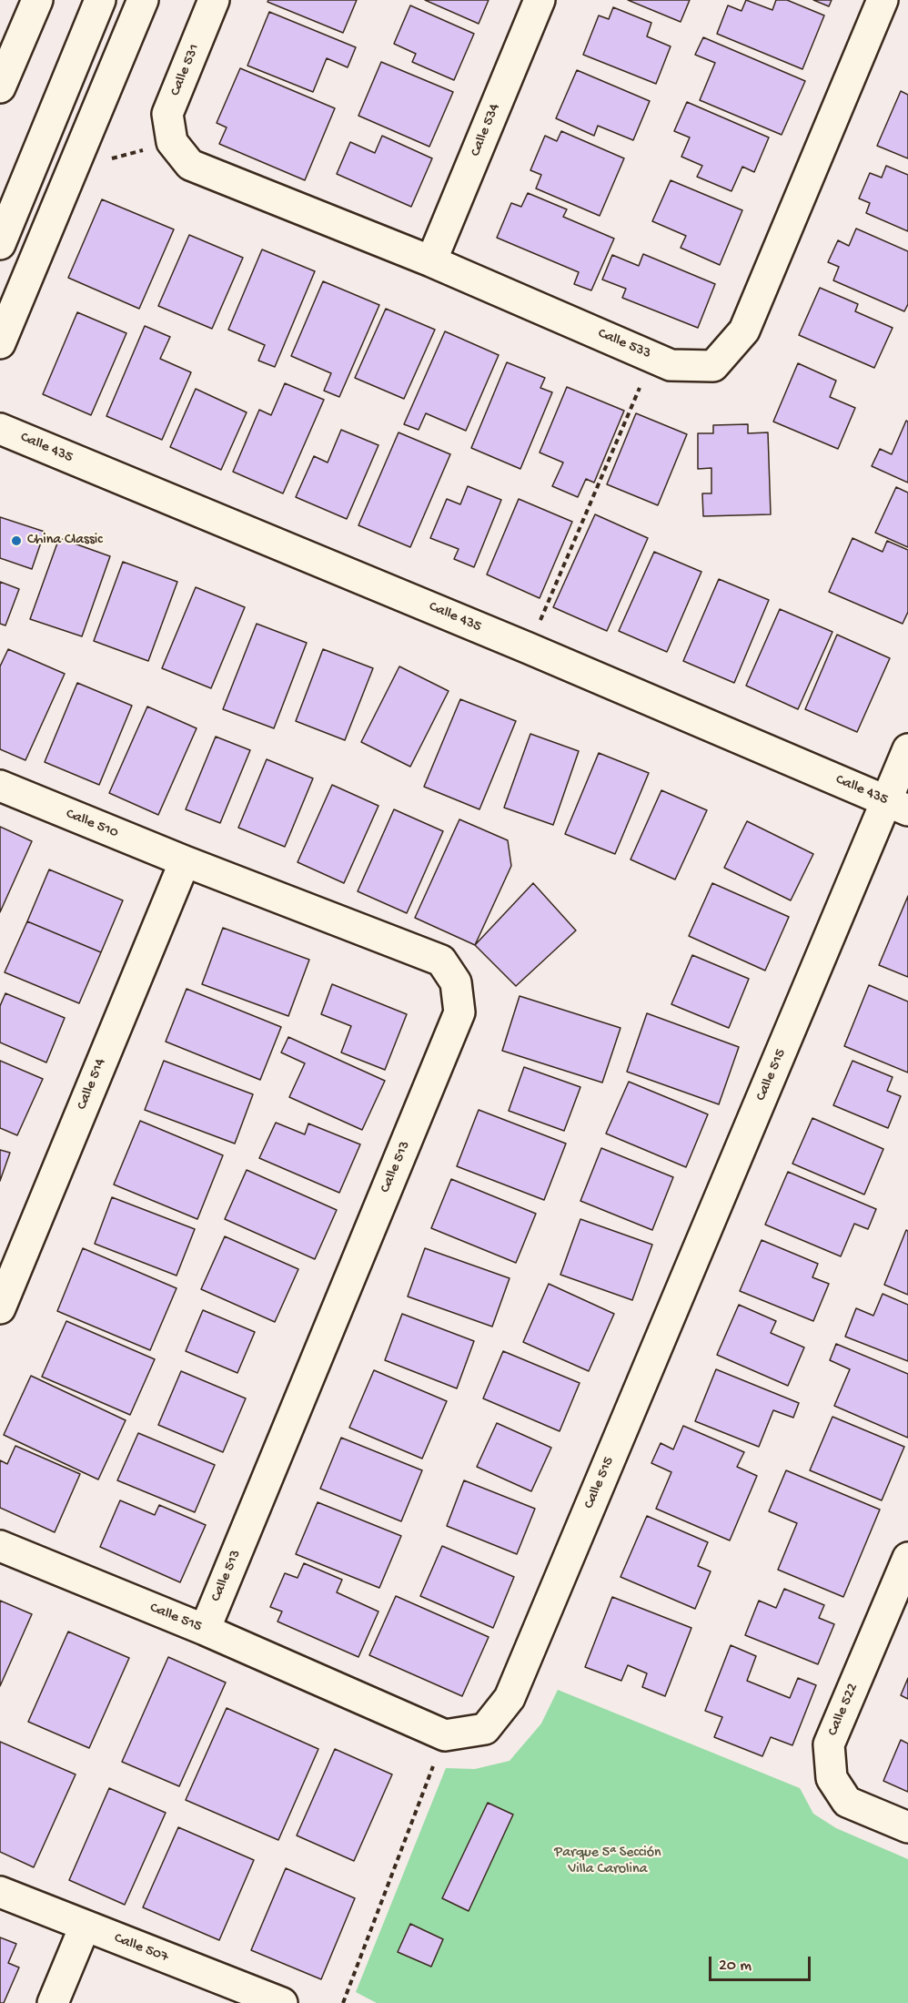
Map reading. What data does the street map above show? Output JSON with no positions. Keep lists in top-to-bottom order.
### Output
{
  "streets": {
    "street": [
      "Calle 531",
      "Calle 534",
      "Calle 533",
      "Calle 435",
      "Calle 510",
      "Calle 515",
      "Calle 514",
      "Calle 513",
      "Calle 522",
      "Calle 507"
    ]
  },
  "crossings": [
    ["Calle 531", "Calle 533"],
    ["Calle 534", "Calle 533"],
    ["Calle 435", "Calle 515"],
    ["Calle 510", "Calle 514"],
    ["Calle 510", "Calle 513"],
    ["Calle 515", "Calle 513"],
    ["Calle 514", "Calle 513"]
  ],
  "parks": ["Parque 5ª Sección Villa Carolina"],
  "places": ["China Classic"],
  "scale_bar": "20 m"
}
